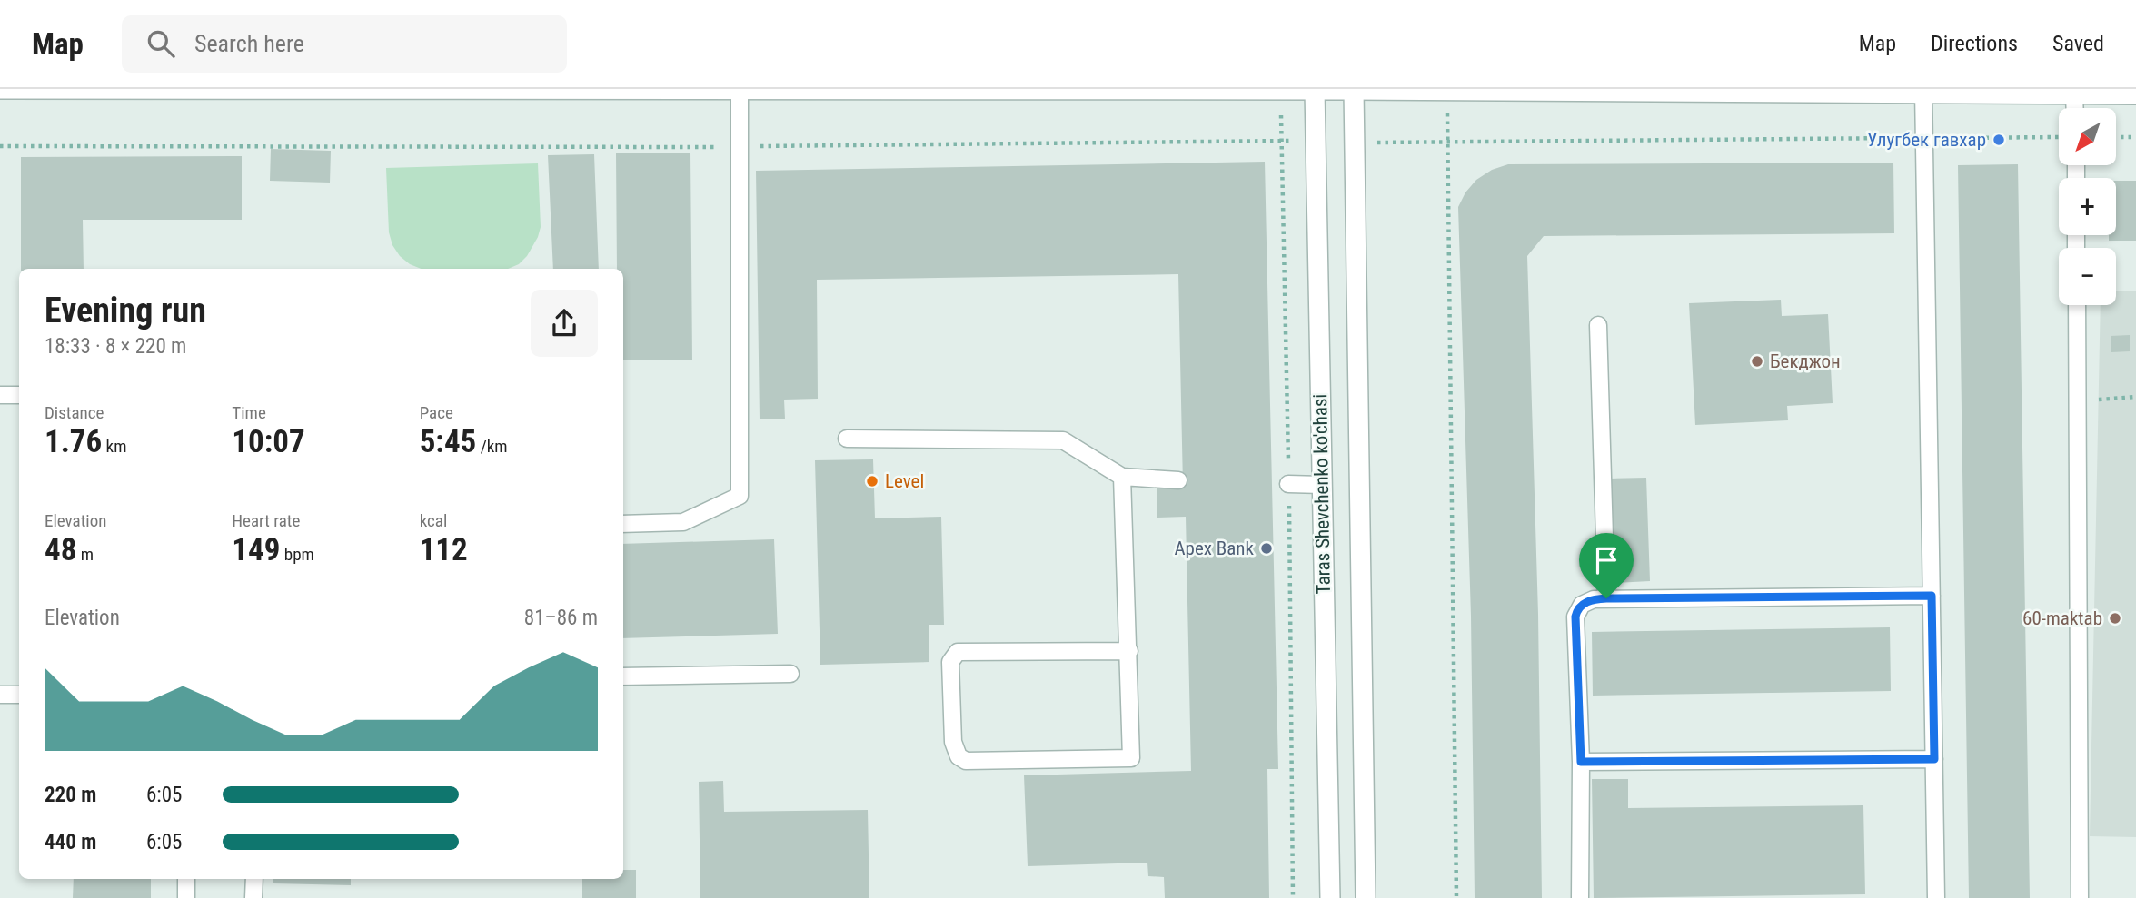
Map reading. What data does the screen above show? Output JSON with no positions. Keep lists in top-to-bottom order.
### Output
{
  "streets": {
    "street": ["Taras Shevchenko ko'chasi"]
  },
  "places": [
    "Улугбек гавхар",
    "Бекджон",
    "Level",
    "Apex Bank",
    "60-maktab"
  ],
  "north": "bottom left",
  "page": {
    "header": "Map",
    "search": "Search here",
    "nav": ["Map", "Directions", "Saved"],
    "map_buttons": ["+", "−"],
    "heading": ["Evening run", "18:33 · 8 × 220 m"],
    "stats": [
      ["Distance", "1.76 km"],
      ["Time", "10:07"],
      ["Pace", "5:45 /km"],
      ["Elevation", "48 m"],
      ["Heart rate", "149 bpm"],
      ["kcal", "112"]
    ],
    "chart": ["Elevation", "81–86 m"],
    "list": [
      {
        "name": "220 m",
        "note": "6:05"
      },
      {
        "name": "440 m",
        "note": "6:05"
      }
    ]
  }
}
